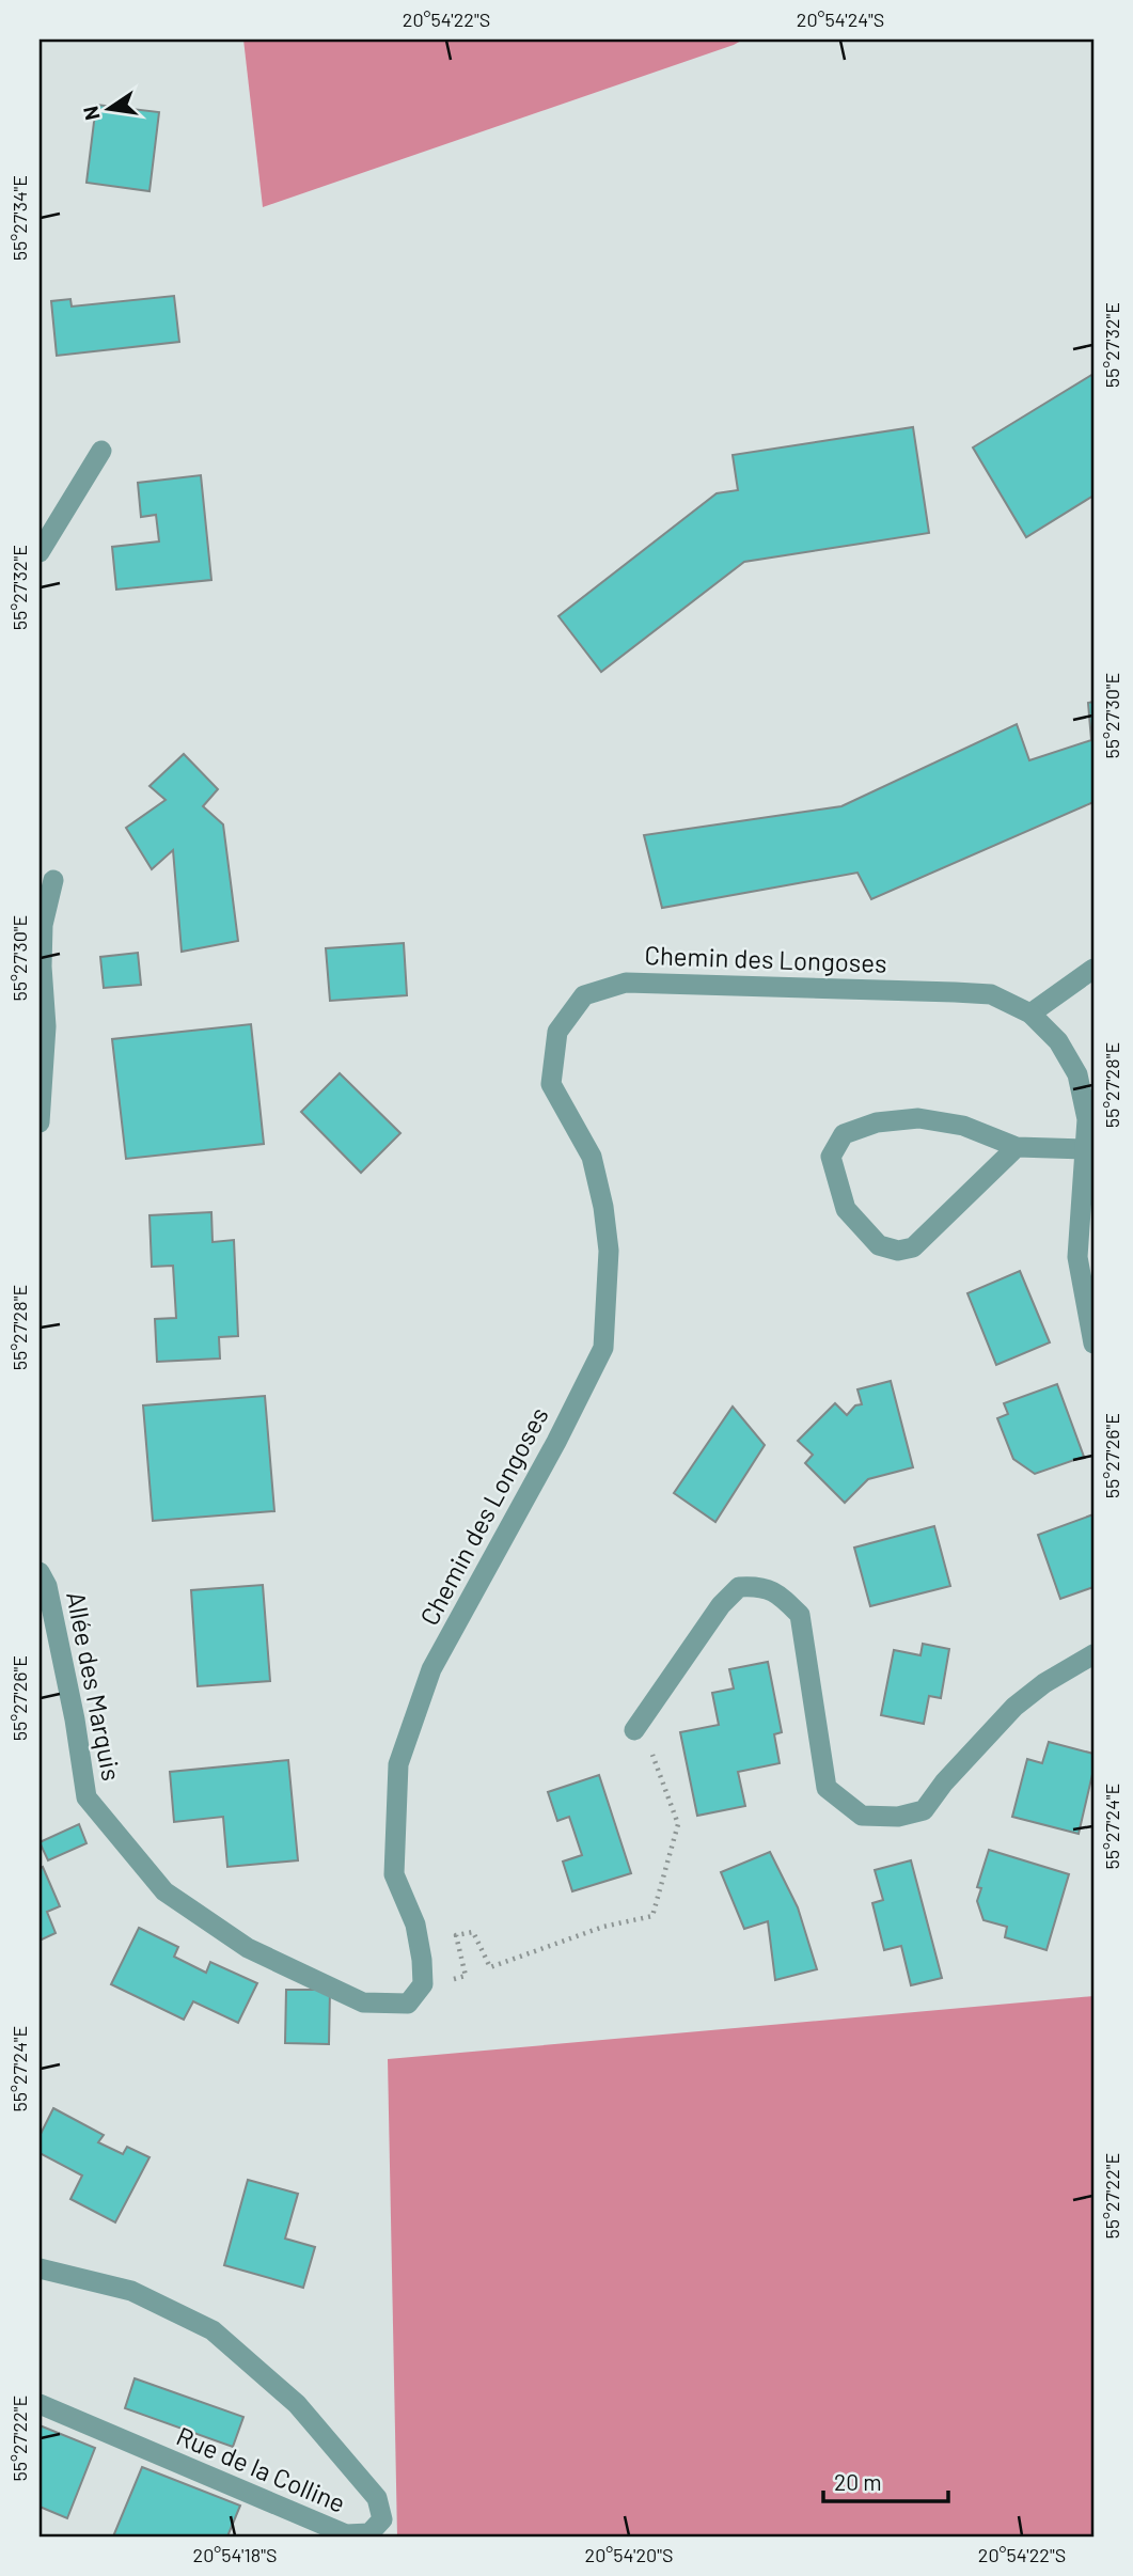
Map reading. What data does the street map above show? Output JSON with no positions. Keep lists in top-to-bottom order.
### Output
{
  "streets": {
    "street": ["Chemin des Longoses", "Allée des Marquis", "Rue de la Colline"]
  },
  "crossings": [
    ["Chemin des Longoses", "Allée des Marquis"]
  ],
  "scale_bar": "20 m",
  "north": "left",
  "coordinates": [
    "20°54'22\"S",
    "20°54'24\"S",
    "55°27'34\"E",
    "55°27'32\"E",
    "55°27'30\"E",
    "55°27'28\"E",
    "55°27'26\"E",
    "55°27'24\"E",
    "55°27'22\"E",
    "20°54'18\"S",
    "20°54'20\"S"
  ]
}
